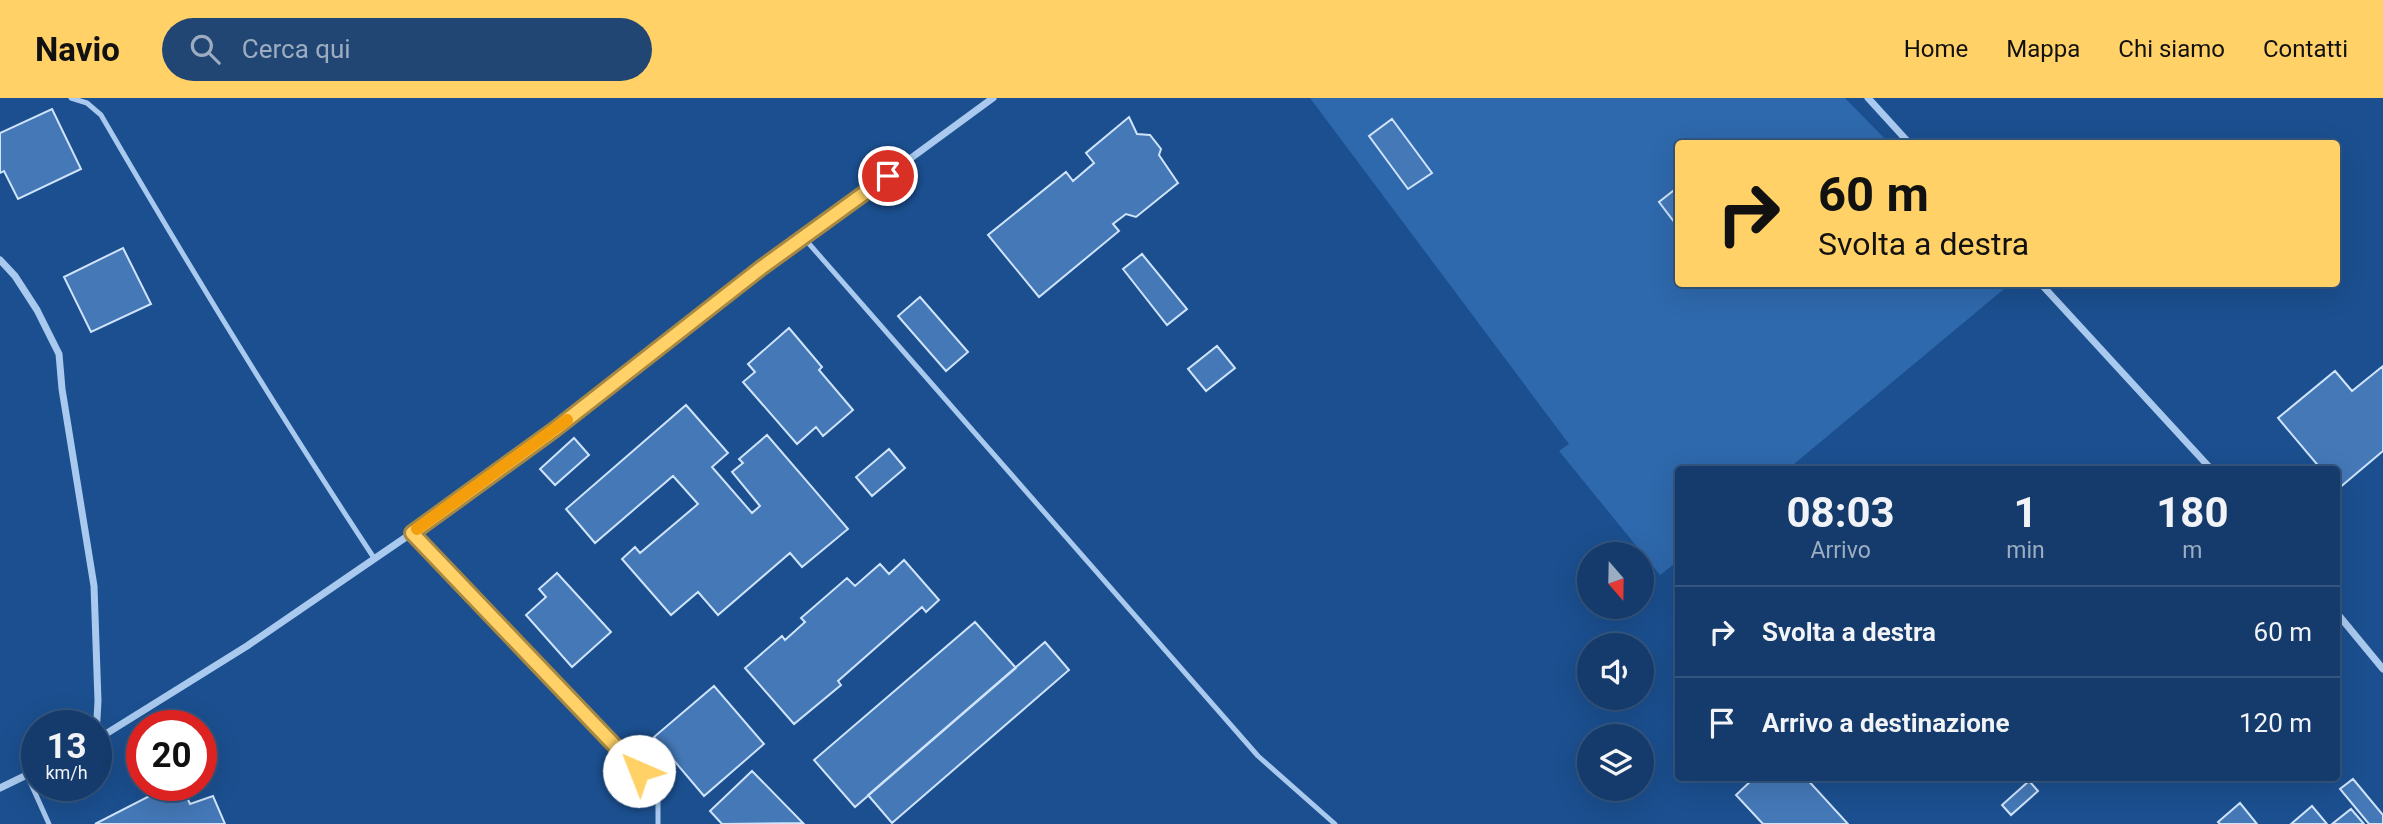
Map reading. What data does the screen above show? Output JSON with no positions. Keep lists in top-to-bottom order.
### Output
{
  "north": "bottom",
  "page": {
    "header": "Navio",
    "search": "Cerca qui",
    "nav": [
      "Home",
      "Mappa",
      "Chi siamo",
      "Contatti"
    ],
    "turn": ["60 m", "Svolta a destra"],
    "eta": [
      "08:03",
      "Arrivo",
      "1",
      "min",
      "180",
      "m"
    ],
    "list": [
      {
        "name": "Svolta a destra",
        "value": "60 m"
      },
      {
        "name": "Arrivo a destinazione",
        "value": "120 m"
      }
    ],
    "speed": "13 km/h",
    "limit": "20"
  }
}
